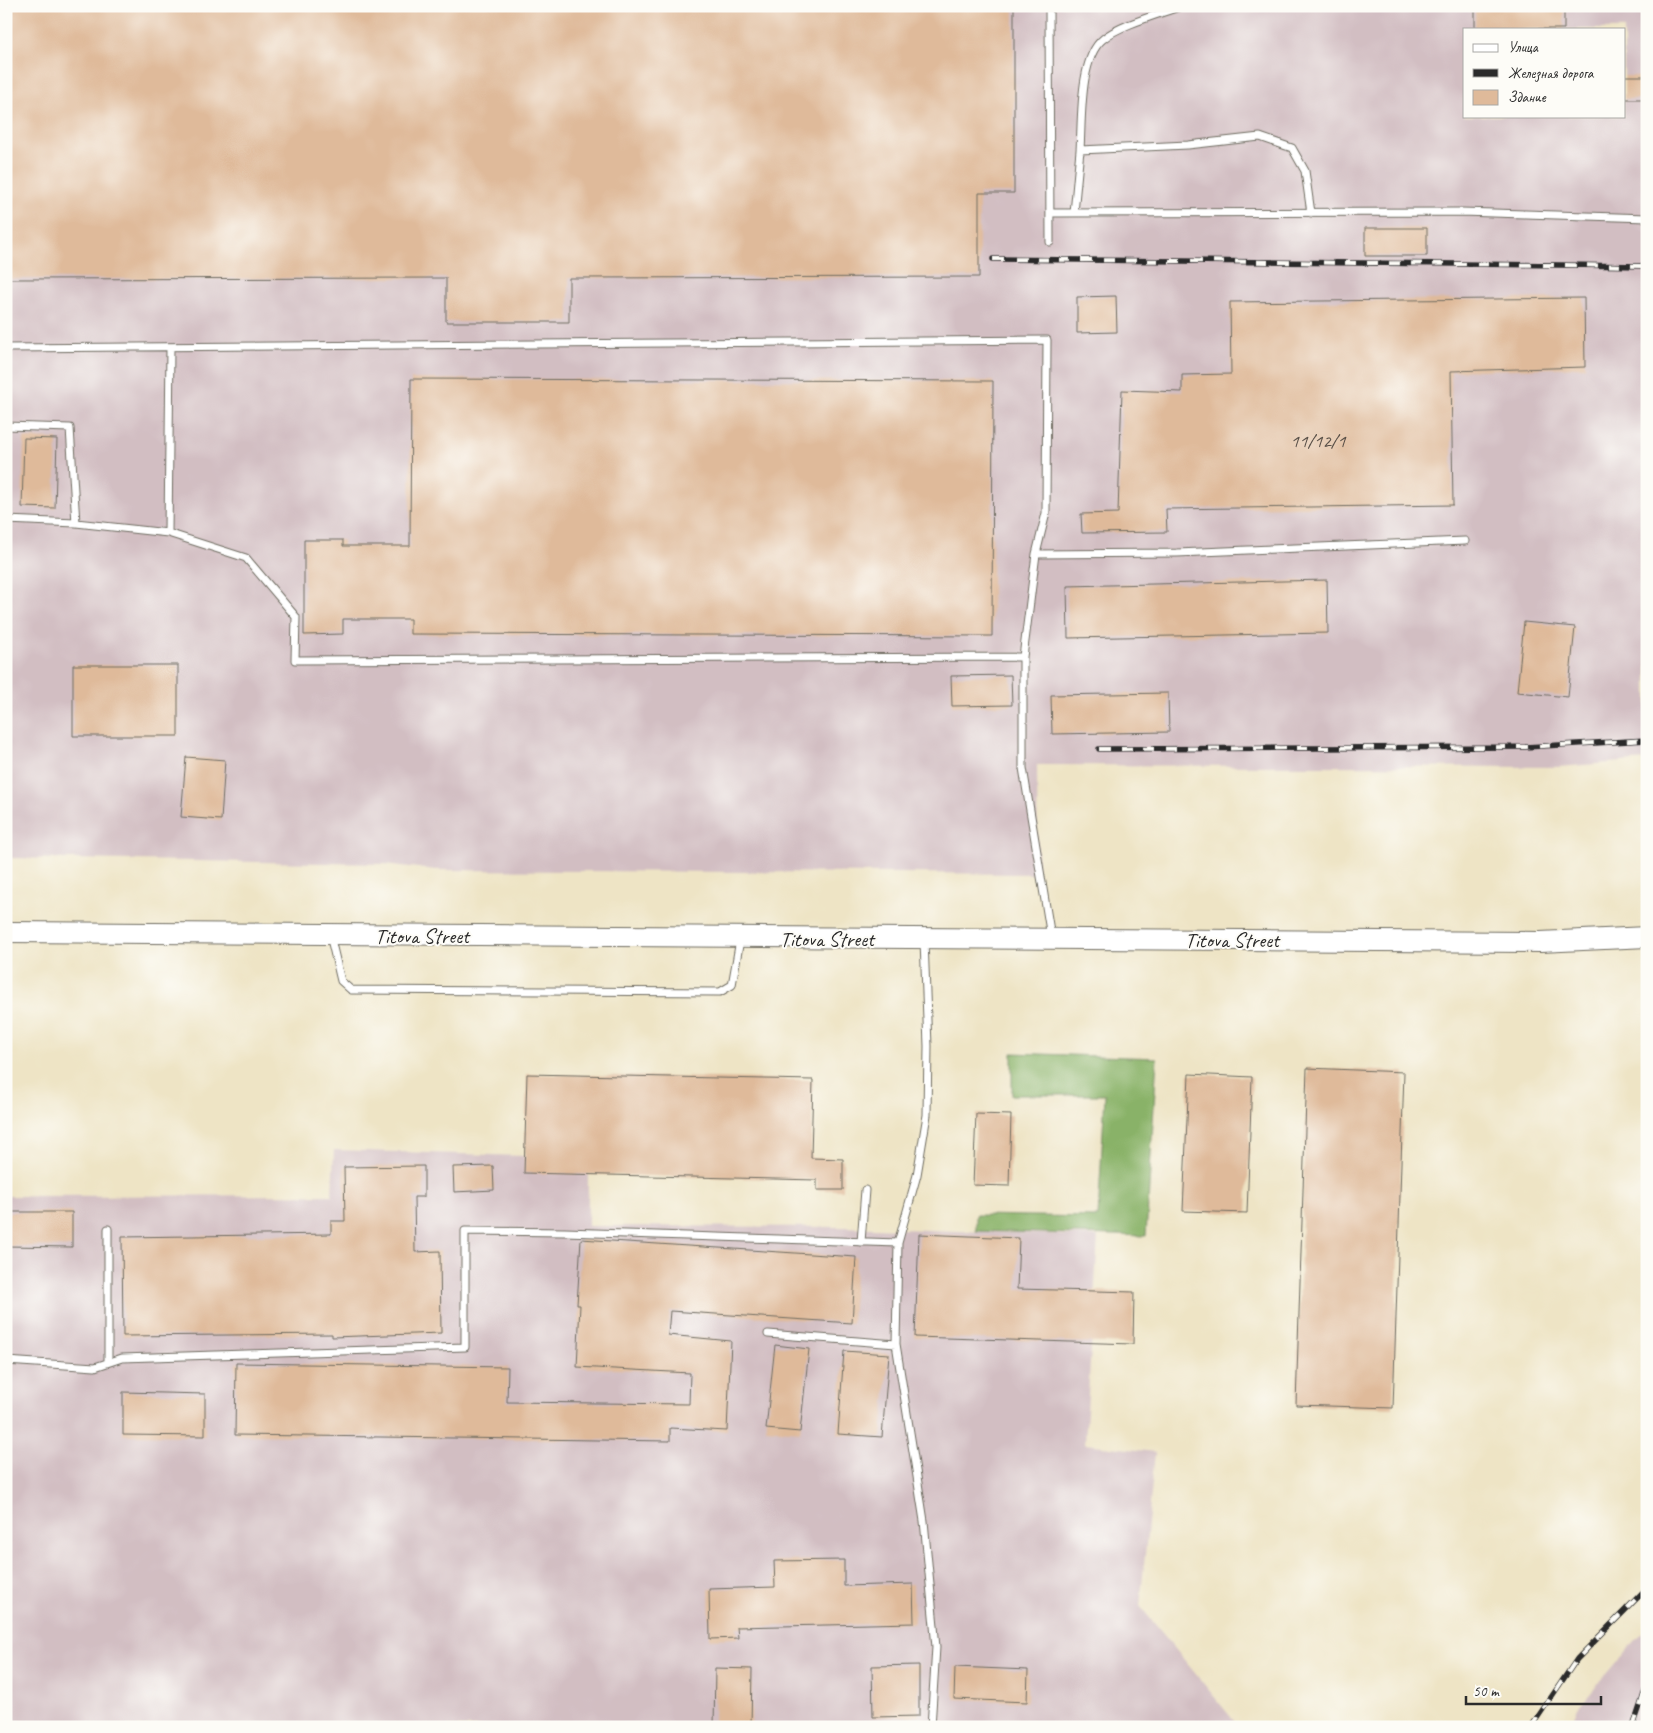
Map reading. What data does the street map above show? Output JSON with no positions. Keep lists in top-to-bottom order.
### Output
{
  "streets": {
    "main road": ["Titova Street"]
  },
  "house_numbers": ["11/12/1"],
  "legend": ["Улица", "Железная дорога", "Здание"],
  "scale_bar": "50 m"
}
